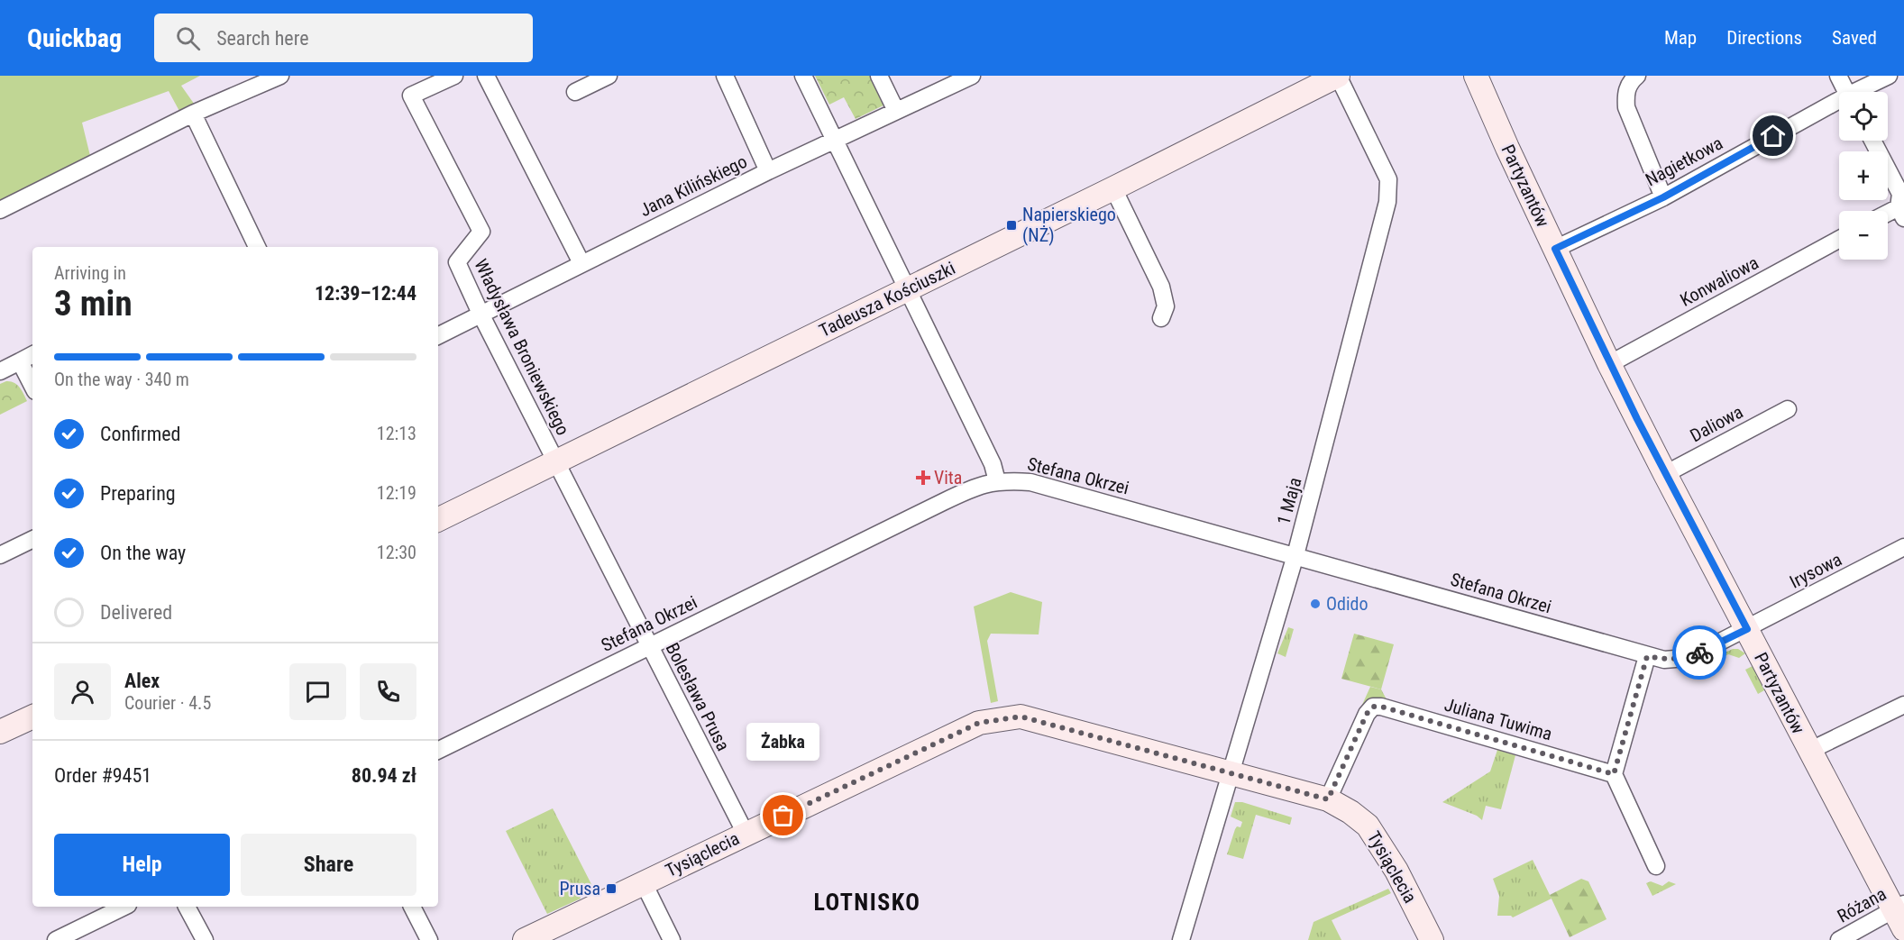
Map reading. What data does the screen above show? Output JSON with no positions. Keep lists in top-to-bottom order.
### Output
{
  "streets": {
    "street": [
      "Nagietkowa",
      "Jana Kilińskiego",
      "Partyzantów",
      "Konwaliowa",
      "Tadeusza Kościuszki",
      "Władysława Broniewskiego",
      "Daliowa",
      "Stefana Okrzei",
      "1 Maja",
      "Irysowa",
      "Bolesława Prusa",
      "Juliana Tuwima",
      "Tysiąclecia",
      "Różana"
    ]
  },
  "crossings": [
    ["Nagietkowa", "Partyzantów"],
    ["Jana Kilińskiego", "Władysława Broniewskiego"],
    ["Partyzantów", "Konwaliowa"],
    ["Partyzantów", "Daliowa"],
    ["Partyzantów", "Stefana Okrzei"],
    ["Partyzantów", "Irysowa"],
    ["Partyzantów", "Różana"],
    ["Tadeusza Kościuszki", "Władysława Broniewskiego"],
    ["Tadeusza Kościuszki", "1 Maja"],
    ["Tadeusza Kościuszki", "Bolesława Prusa"],
    ["Władysława Broniewskiego", "Bolesława Prusa"],
    ["Stefana Okrzei", "1 Maja"],
    ["Stefana Okrzei", "Irysowa"],
    ["Stefana Okrzei", "Bolesława Prusa"],
    ["1 Maja", "Tysiąclecia"],
    ["Bolesława Prusa", "Tysiąclecia"],
    ["Juliana Tuwima", "Tysiąclecia"]
  ],
  "districts": ["LOTNISKO"],
  "places": {
    "transit": ["Napierskiego (NŻ)", "Prusa"],
    "health": ["Vita"],
    "other": ["Odido", "Żabka"]
  },
  "page": {
    "header": "Quickbag",
    "search": "Search here",
    "nav": ["Map", "Directions", "Saved"],
    "map_buttons": ["+", "−"],
    "heading": ["3 min", "Arriving in", "12:39–12:44"],
    "panel": [
      "Alex",
      "Courier · 4.5",
      "Order #9451",
      "80.94 zł"
    ],
    "bar": "On the way · 340 m",
    "list": [
      ["Confirmed", "12:13"],
      ["Preparing", "12:19"],
      ["On the way", "12:30"],
      "Delivered"
    ],
    "bubble": "Żabka",
    "buttons": ["Help", "Share"]
  }
}
